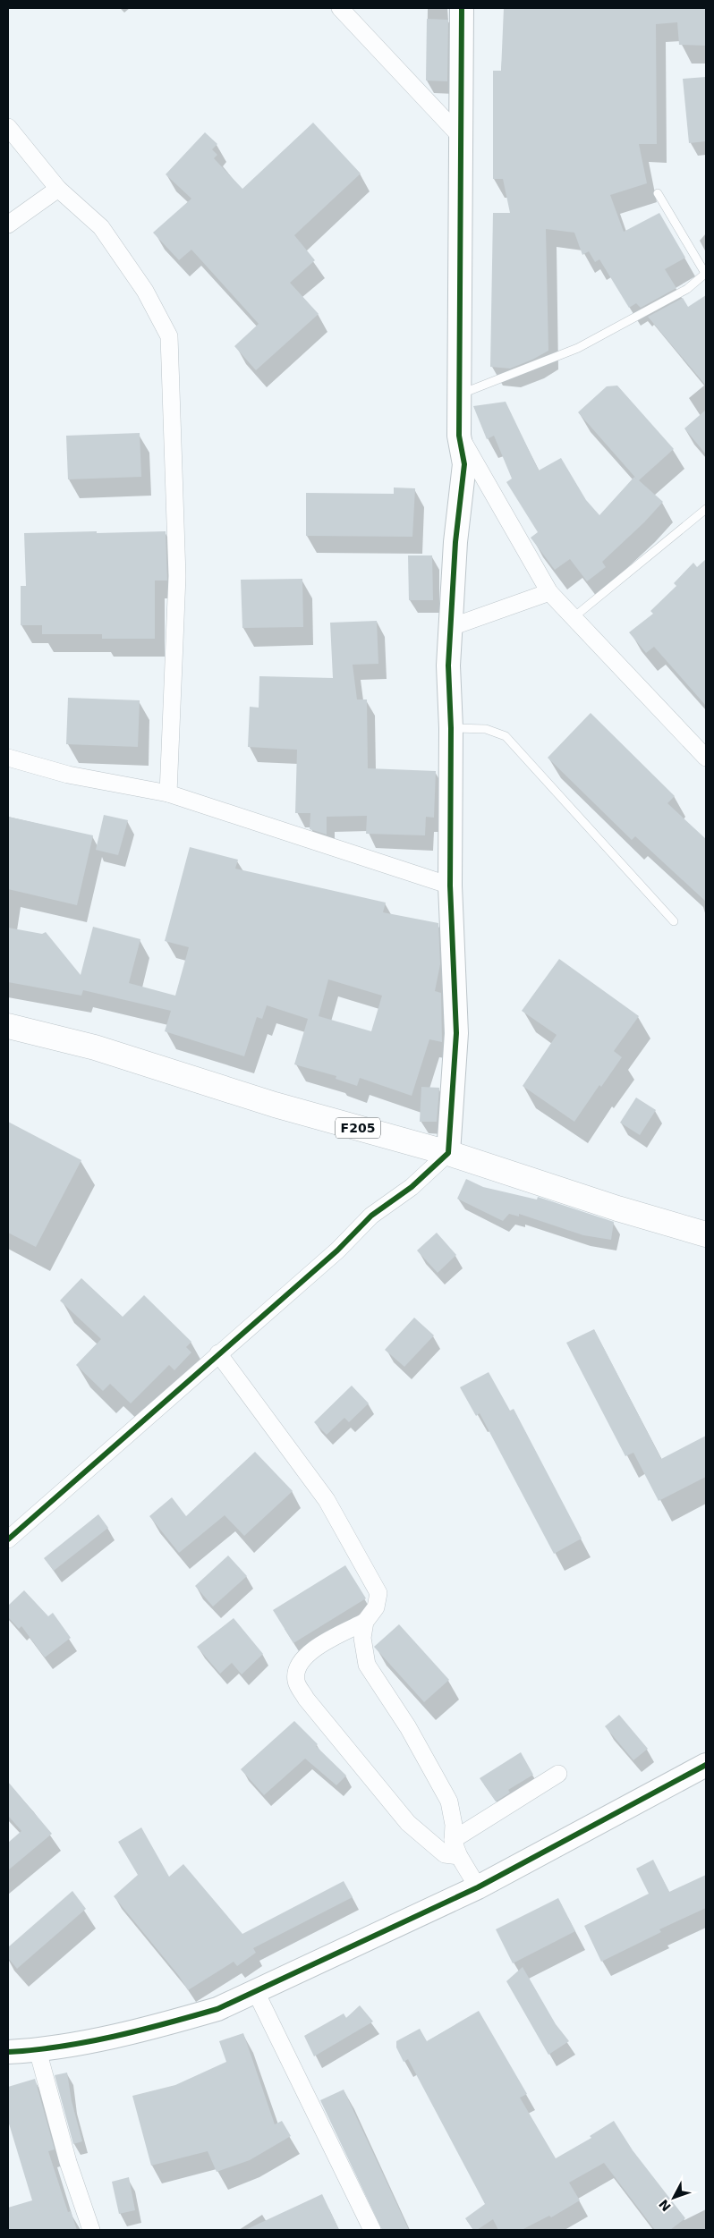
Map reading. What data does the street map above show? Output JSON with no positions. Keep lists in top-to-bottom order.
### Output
{
  "streets": {
    "main road": ["F205"]
  },
  "north": "bottom left"
}
